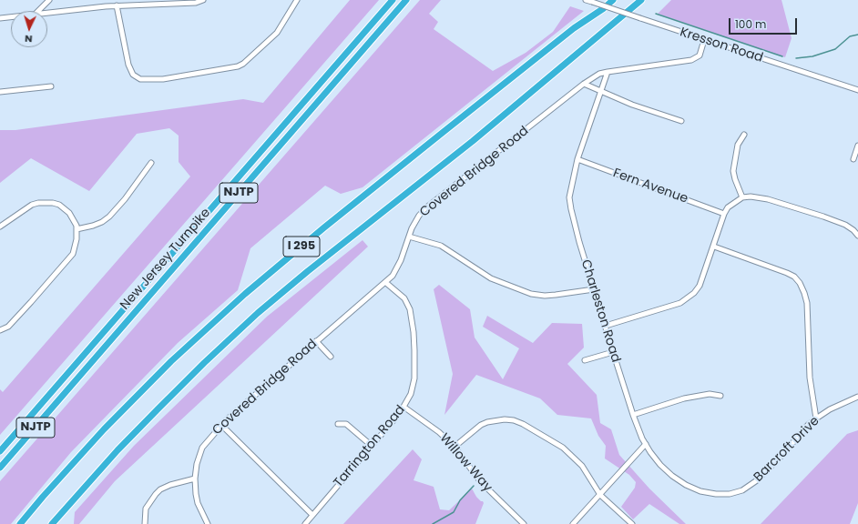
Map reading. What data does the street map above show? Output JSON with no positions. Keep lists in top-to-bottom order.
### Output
{
  "streets": {
    "highway": ["NJTP", "I 295", "New Jersey Turnpike"],
    "street": [
      "Kresson Road",
      "Covered Bridge Road",
      "Fern Avenue",
      "Charleston Road",
      "Tarrington Road",
      "Barcroft Drive",
      "Willow Way"
    ]
  },
  "crossings": [
    ["Kresson Road", "Covered Bridge Road"],
    ["Covered Bridge Road", "Charleston Road"],
    ["Covered Bridge Road", "Tarrington Road"],
    ["Fern Avenue", "Charleston Road"],
    ["Charleston Road", "Barcroft Drive"],
    ["Tarrington Road", "Willow Way"]
  ],
  "scale_bar": "100 m",
  "north": "bottom"
}
